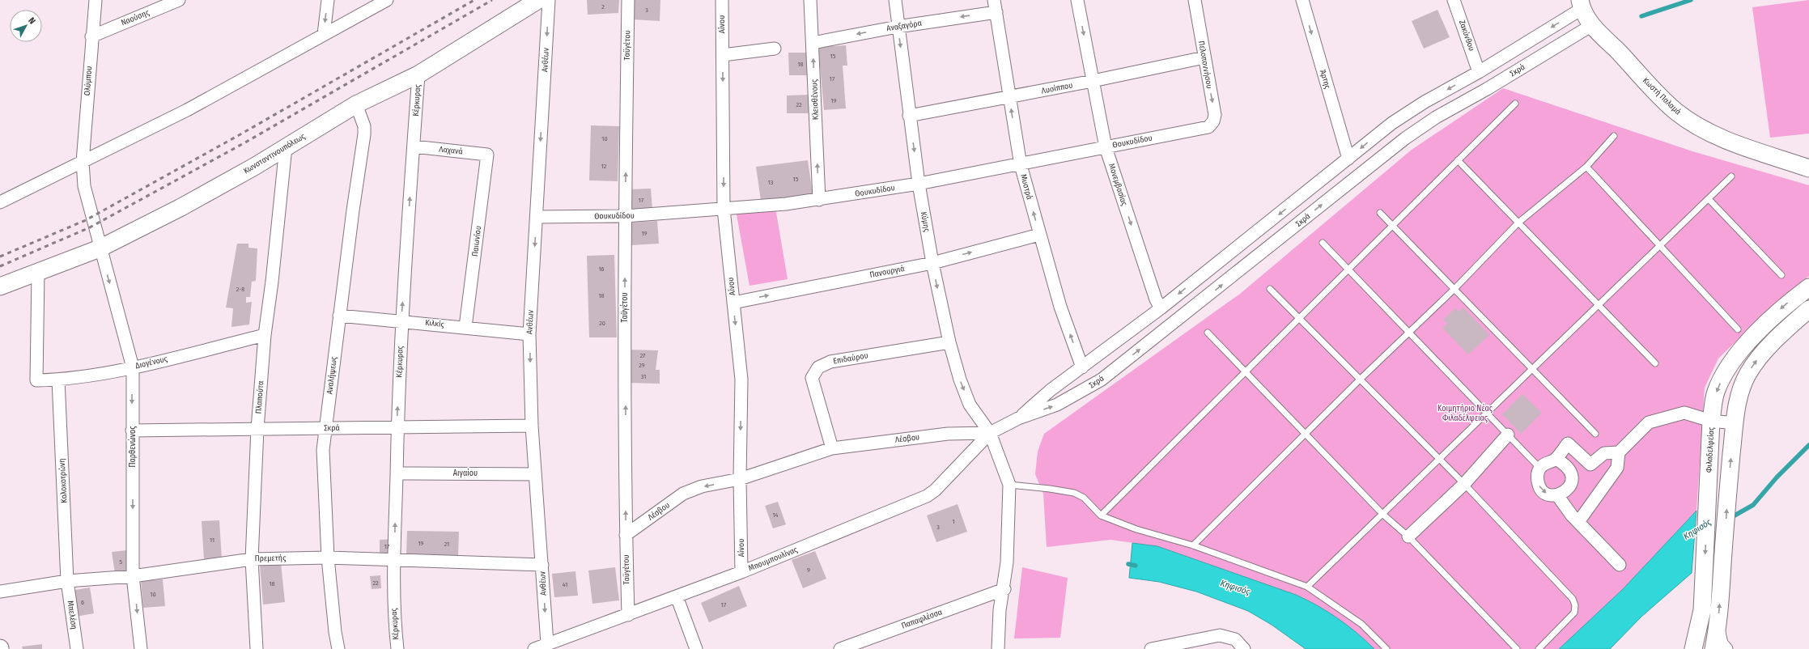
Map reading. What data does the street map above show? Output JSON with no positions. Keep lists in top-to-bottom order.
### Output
{
  "streets": {
    "street": [
      "Ναούσης",
      "Αίνου",
      "Αναξαγόρα",
      "Ζακύνθου",
      "Ταϋγέτου",
      "Ανθέων",
      "Πελοποννήσου",
      "Σκρά",
      "Άρτης",
      "Ολύμπου",
      "Λυσίππου",
      "Κωστή Παλαμά",
      "Κλεισθένους",
      "Κέρκυρας",
      "Θουκυδίδου",
      "Λαχανά",
      "Κωνσταντινουπόλεως",
      "Μονεμβασίας",
      "Μυστρά",
      "Κύμης",
      "Παιωνίου",
      "Πανουργιά",
      "Κιλκίς",
      "Επιδαύρου",
      "Διογένους",
      "Αναλήψεως",
      "Πλαπούτα",
      "Λέσβου",
      "Παρθενώνος",
      "Φιλαδελφείας",
      "Αιγαίου",
      "Κολοκοτρώνη",
      "Πρεμετής",
      "Μπουμπουλίνας",
      "Μπελέση",
      "Παπαφλέσσα"
    ]
  },
  "crossings": [
    ["Ναούσης", "Ολύμπου"],
    ["Αίνου", "Θουκυδίδου"],
    ["Αίνου", "Πανουργιά"],
    ["Αίνου", "Λέσβου"],
    ["Αίνου", "Μπουμπουλίνας"],
    ["Αναξαγόρα", "Κλεισθένους"],
    ["Αναξαγόρα", "Μυστρά"],
    ["Αναξαγόρα", "Κύμης"],
    ["Ζακύνθου", "Σκρά"],
    ["Ταϋγέτου", "Θουκυδίδου"],
    ["Ταϋγέτου", "Λέσβου"],
    ["Ταϋγέτου", "Μπουμπουλίνας"],
    ["Ανθέων", "Σκρά"],
    ["Ανθέων", "Θουκυδίδου"],
    ["Ανθέων", "Κιλκίς"],
    ["Ανθέων", "Αιγαίου"],
    ["Ανθέων", "Πρεμετής"],
    ["Ανθέων", "Μπουμπουλίνας"],
    ["Πελοποννήσου", "Λυσίππου"],
    ["Πελοποννήσου", "Θουκυδίδου"],
    ["Σκρά", "Άρτης"],
    ["Σκρά", "Κωστή Παλαμά"],
    ["Σκρά", "Κέρκυρας"],
    ["Σκρά", "Μονεμβασίας"],
    ["Σκρά", "Μυστρά"],
    ["Σκρά", "Κύμης"],
    ["Σκρά", "Αναλήψεως"],
    ["Σκρά", "Πλαπούτα"],
    ["Σκρά", "Λέσβου"],
    ["Σκρά", "Παρθενώνος"],
    ["Σκρά", "Μπουμπουλίνας"],
    ["Ολύμπου", "Κωνσταντινουπόλεως"],
    ["Ολύμπου", "Παρθενώνος"],
    ["Λυσίππου", "Μονεμβασίας"],
    ["Λυσίππου", "Μυστρά"],
    ["Λυσίππου", "Κύμης"],
    ["Κλεισθένους", "Θουκυδίδου"],
    ["Κέρκυρας", "Λαχανά"],
    ["Κέρκυρας", "Κωνσταντινουπόλεως"],
    ["Κέρκυρας", "Κιλκίς"],
    ["Κέρκυρας", "Αιγαίου"],
    ["Κέρκυρας", "Πρεμετής"],
    ["Θουκυδίδου", "Μονεμβασίας"],
    ["Θουκυδίδου", "Μυστρά"],
    ["Θουκυδίδου", "Κύμης"],
    ["Λαχανά", "Παιωνίου"],
    ["Κωνσταντινουπόλεως", "Διογένους"],
    ["Κωνσταντινουπόλεως", "Αναλήψεως"],
    ["Κωνσταντινουπόλεως", "Πλαπούτα"],
    ["Κωνσταντινουπόλεως", "Παρθενώνος"],
    ["Μυστρά", "Πανουργιά"],
    ["Κύμης", "Πανουργιά"],
    ["Κύμης", "Επιδαύρου"],
    ["Κύμης", "Λέσβου"],
    ["Κύμης", "Μπουμπουλίνας"],
    ["Παιωνίου", "Κιλκίς"],
    ["Κιλκίς", "Αναλήψεως"],
    ["Επιδαύρου", "Λέσβου"],
    ["Διογένους", "Πλαπούτα"],
    ["Διογένους", "Παρθενώνος"],
    ["Διογένους", "Κολοκοτρώνη"],
    ["Αναλήψεως", "Πρεμετής"],
    ["Πλαπούτα", "Πρεμετής"],
    ["Λέσβου", "Μπουμπουλίνας"],
    ["Παρθενώνος", "Πρεμετής"],
    ["Κολοκοτρώνη", "Πρεμετής"],
    ["Κολοκοτρώνη", "Μπελέση"],
    ["Πρεμετής", "Μπελέση"]
  ],
  "one_way": [
    "Αίνου",
    "Αναξαγόρα",
    "Ταϋγέτου",
    "Ανθέων",
    "Πελοποννήσου",
    "Άρτης",
    "Κλεισθένους",
    "Κέρκυρας",
    "Μονεμβασίας",
    "Μυστρά",
    "Κύμης",
    "Πανουργιά",
    "Παρθενώνος"
  ],
  "water": ["Κηφισός"],
  "parks": ["Κοιμητήριο Νέας Φιλαδέλφειας"],
  "house_numbers": [
    "2",
    "3",
    "15",
    "18",
    "17",
    "19",
    "22",
    "10",
    "12",
    "15",
    "13",
    "17",
    "19",
    "16",
    "2-8",
    "18",
    "20",
    "27",
    "29",
    "31",
    "14",
    "1",
    "3",
    "11",
    "19",
    "21",
    "17",
    "5",
    "9",
    "22",
    "18",
    "41",
    "10",
    "6",
    "17"
  ],
  "north": "top right"
}
